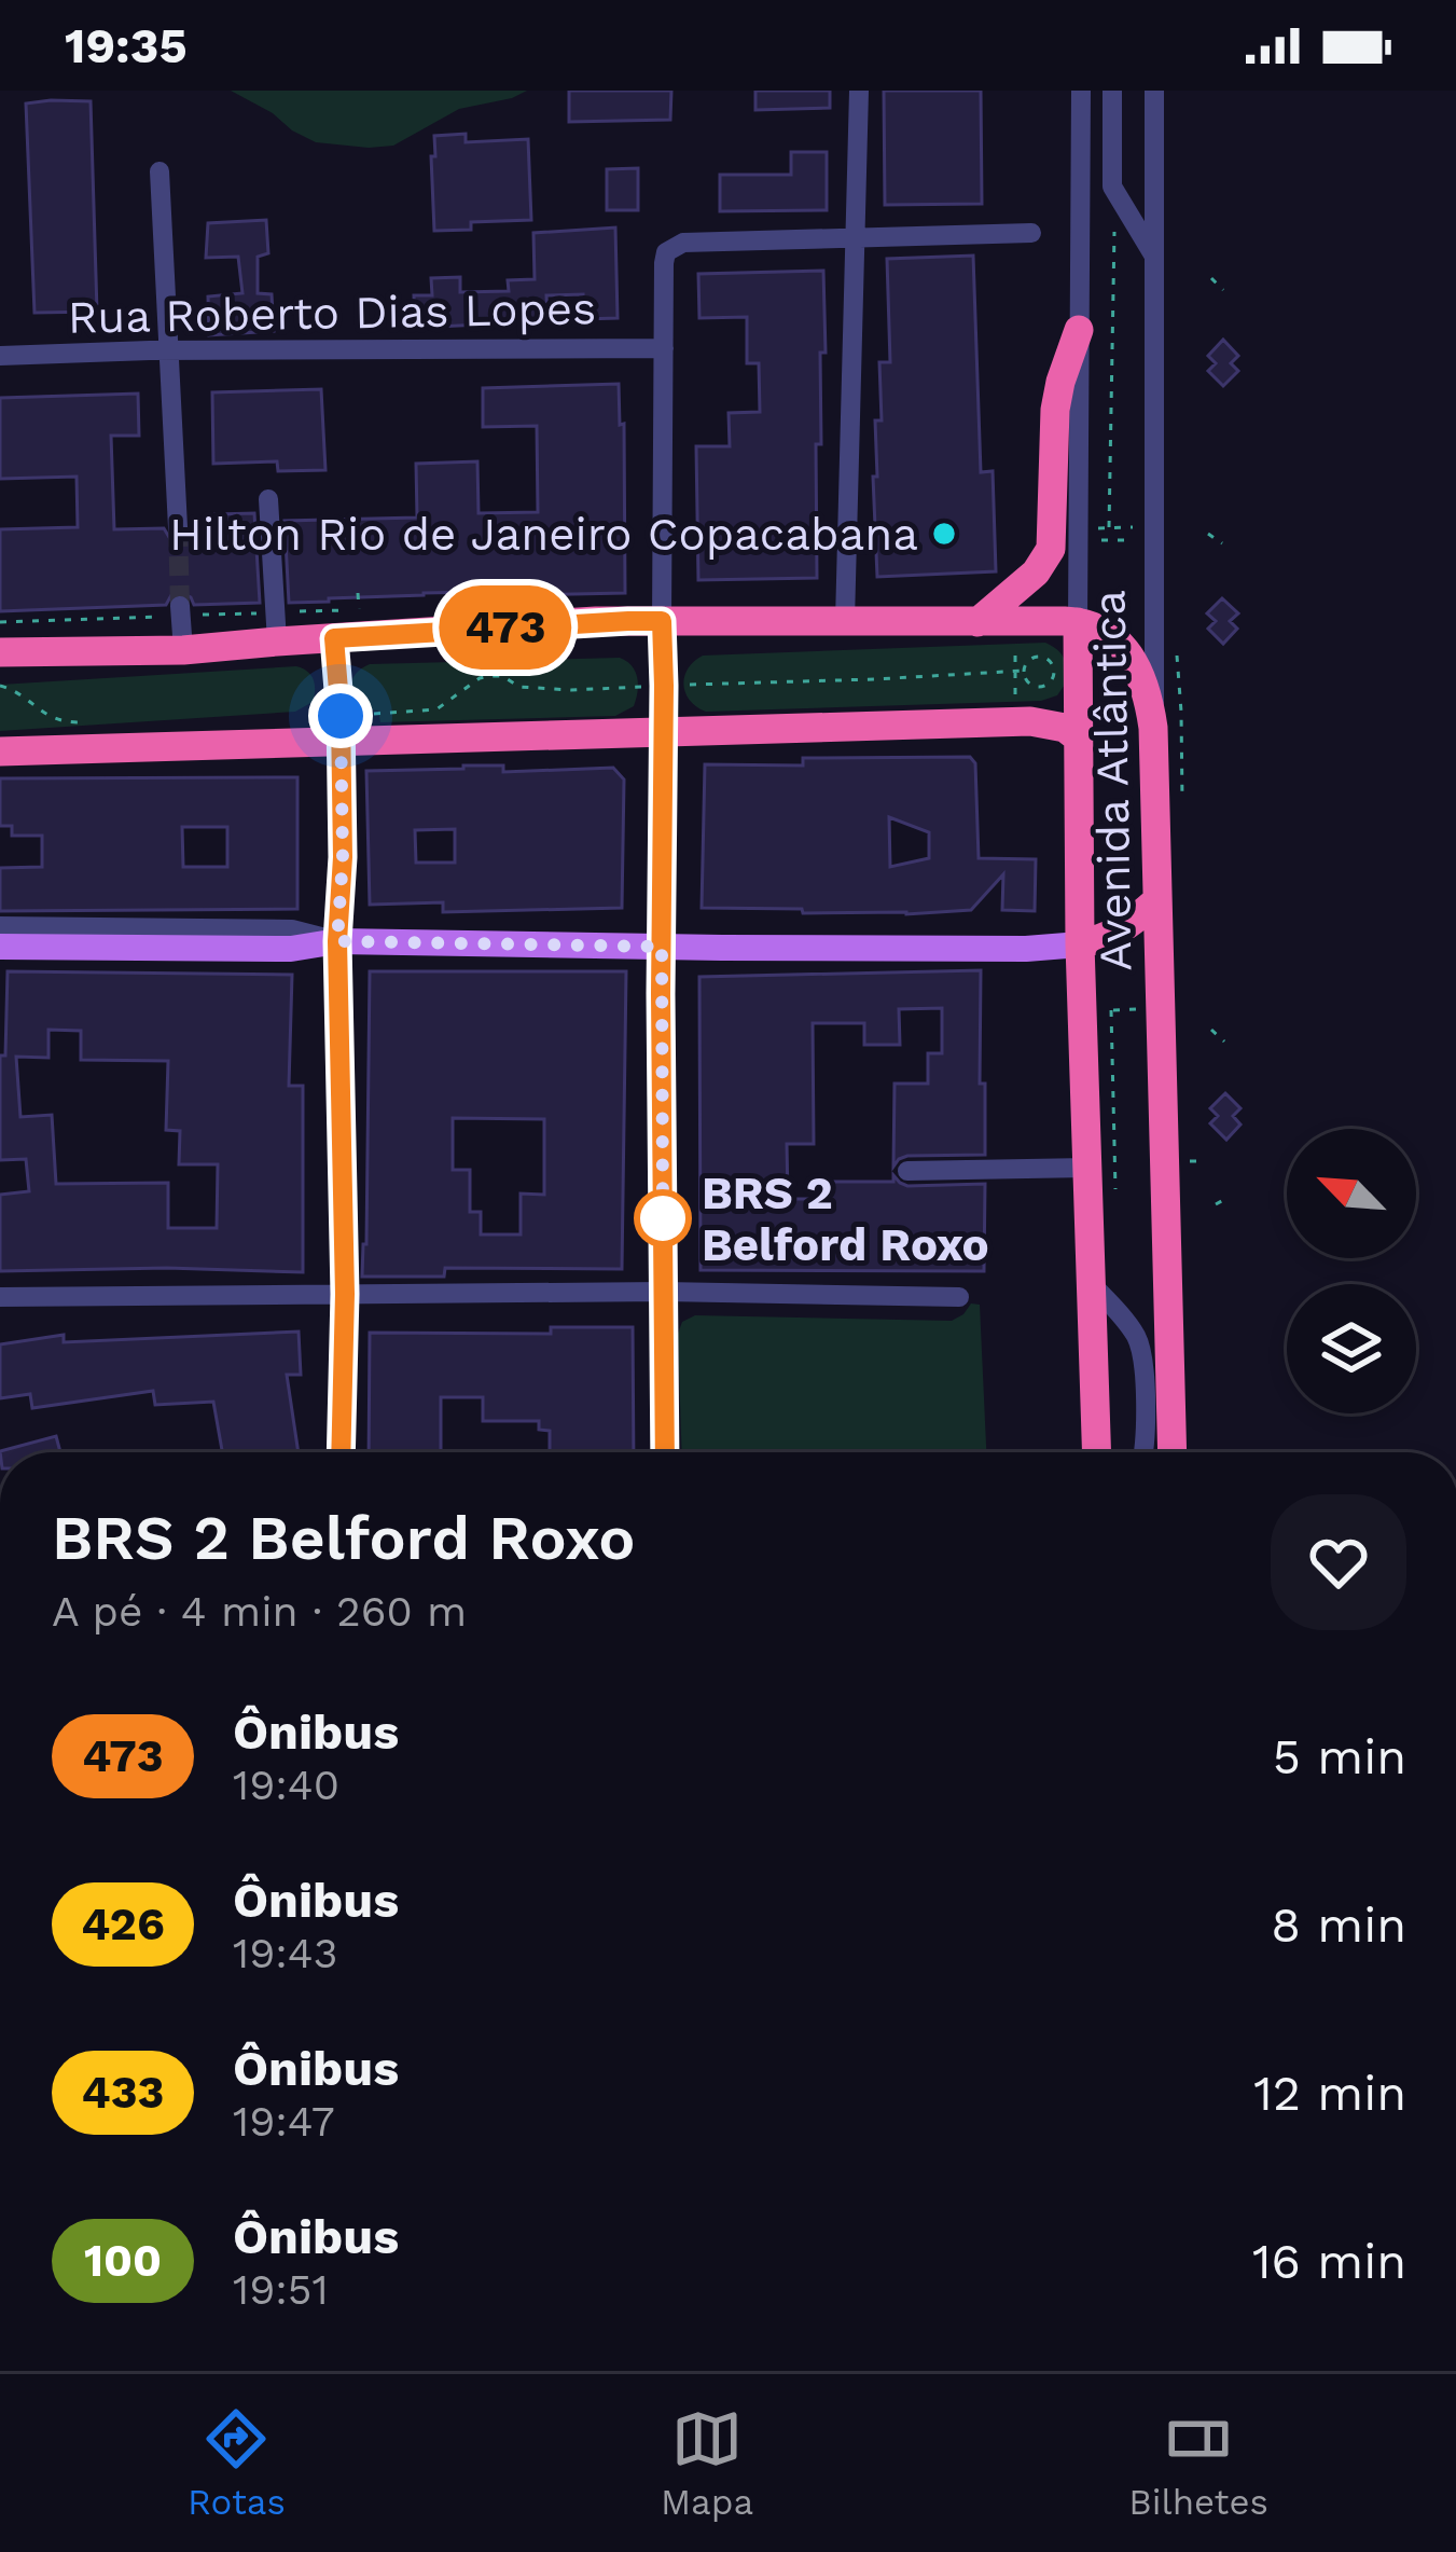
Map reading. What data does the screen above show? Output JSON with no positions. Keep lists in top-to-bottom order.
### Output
{
  "streets": {
    "highway": ["Avenida Atlântica"],
    "street": ["Rua Roberto Dias Lopes"]
  },
  "places": ["Hilton Rio de Janeiro Copacabana", "BRS 2 Belford Roxo"],
  "lines": ["bus line 473"],
  "north": "top left",
  "page": {
    "status": "19:35",
    "on_map": "473",
    "heading": ["BRS 2 Belford Roxo", "A pé · 4 min · 260 m"],
    "list": [
      {
        "mark": "473",
        "name": "Ônibus",
        "note": "19:40",
        "value": "5 min"
      },
      {
        "mark": "426",
        "name": "Ônibus",
        "note": "19:43",
        "value": "8 min"
      },
      {
        "mark": "433",
        "name": "Ônibus",
        "note": "19:47",
        "value": "12 min"
      },
      {
        "mark": "100",
        "name": "Ônibus",
        "note": "19:51",
        "value": "16 min"
      }
    ],
    "tabs": ["Rotas", "Mapa", "Bilhetes"]
  }
}
